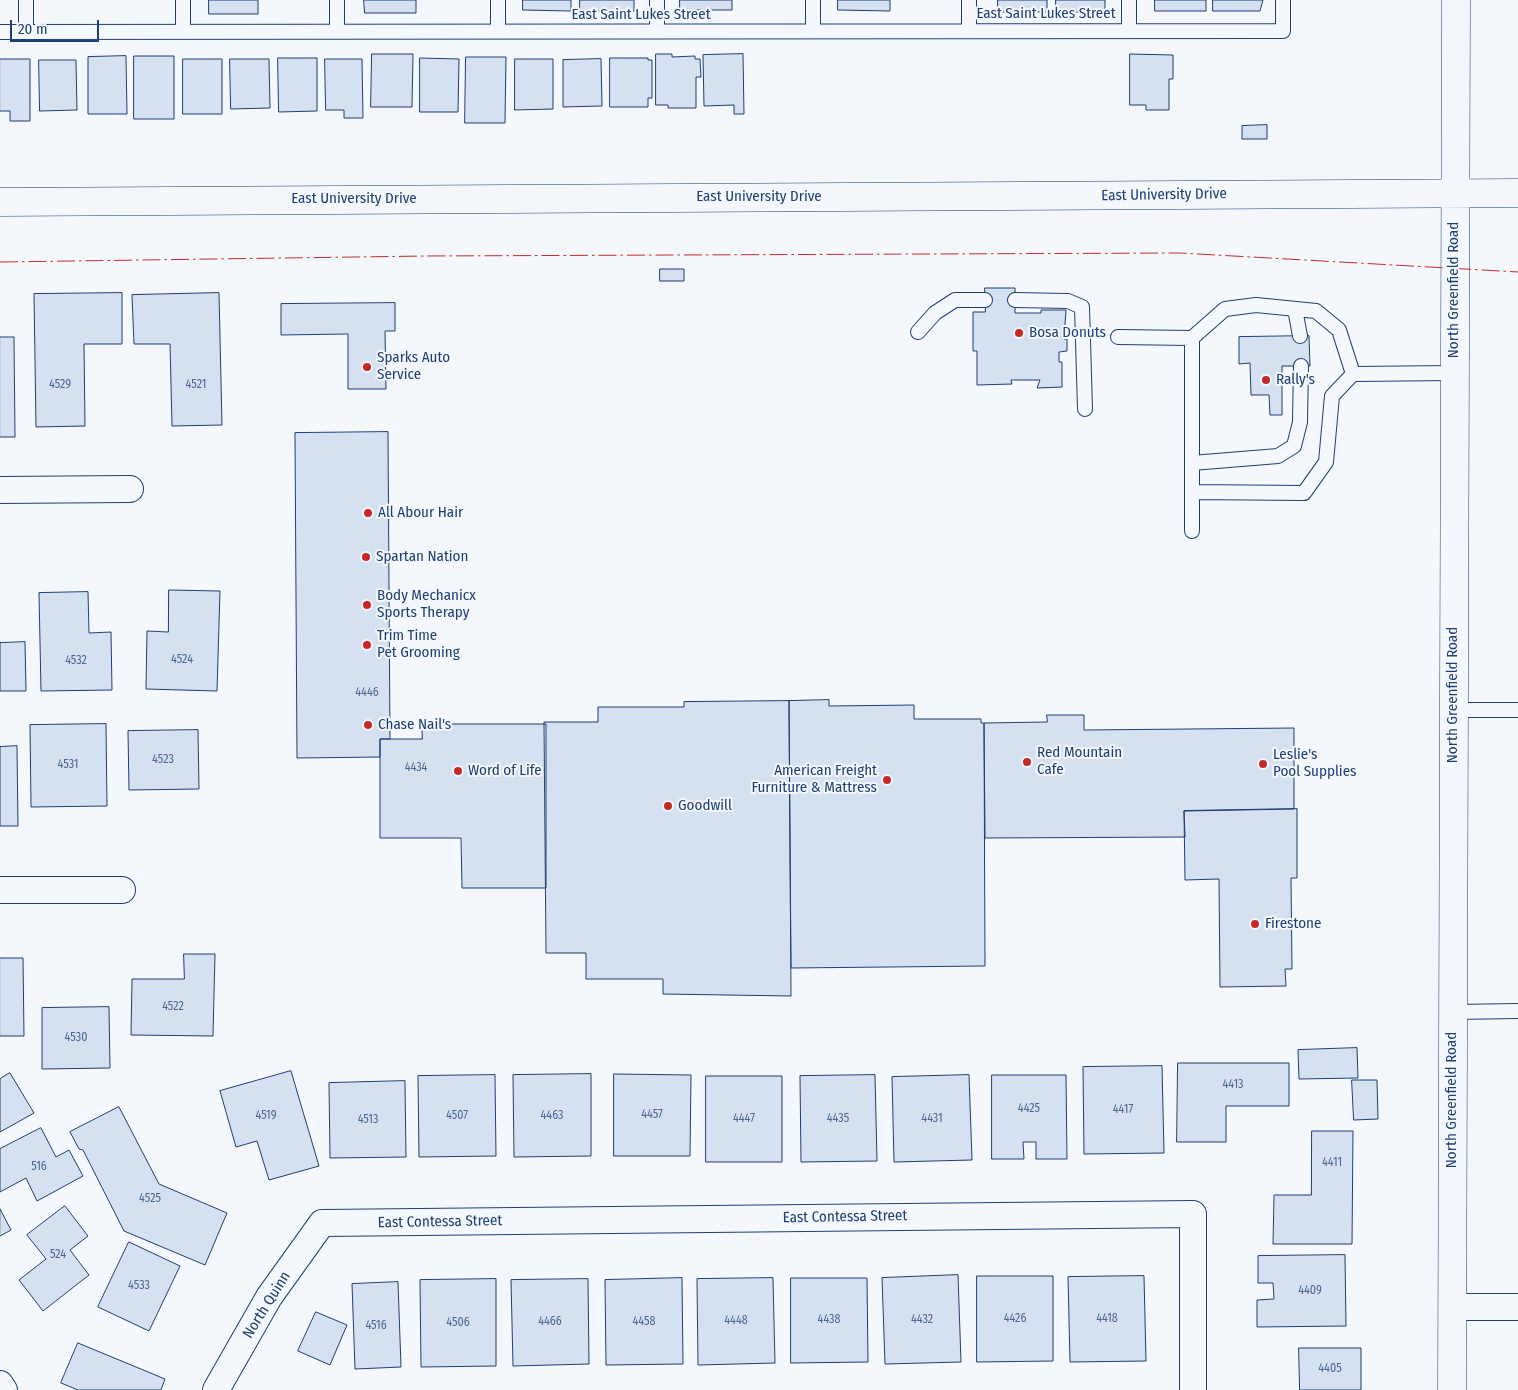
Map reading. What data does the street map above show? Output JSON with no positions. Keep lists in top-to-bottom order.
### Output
{
  "streets": {
    "main road": ["East University Drive", "North Greenfield Road"],
    "street": ["East Contessa Street", "North Quinn"],
    "lane": ["East Saint Lukes Street"]
  },
  "crossings": [
    ["East University Drive", "North Greenfield Road"],
    ["East Contessa Street", "North Quinn"]
  ],
  "places": [
    "Bosa Donuts",
    "Sparks Auto Service",
    "Rally's",
    "All Abour Hair",
    "Spartan Nation",
    "Body Mechanicx Sports Therapy",
    "Trim Time Pet Grooming",
    "Chase Nail's",
    "Red Mountain Cafe",
    "Leslie's Pool Supplies",
    "Word of Life",
    "American Freight Furniture & Mattress",
    "Goodwill",
    "Firestone"
  ],
  "house_numbers": [
    "4529",
    "4521",
    "4524",
    "4532",
    "4446",
    "4523",
    "4531",
    "4434",
    "4522",
    "4530",
    "4413",
    "4425",
    "4417",
    "4457",
    "4519",
    "4507",
    "4463",
    "4447",
    "4435",
    "4431",
    "4513",
    "4411",
    "516",
    "4525",
    "524",
    "4533",
    "4409",
    "4426",
    "4418",
    "4438",
    "4432",
    "4448",
    "4466",
    "4458",
    "4506",
    "4516",
    "4405"
  ],
  "scale_bar": "20 m"
}
